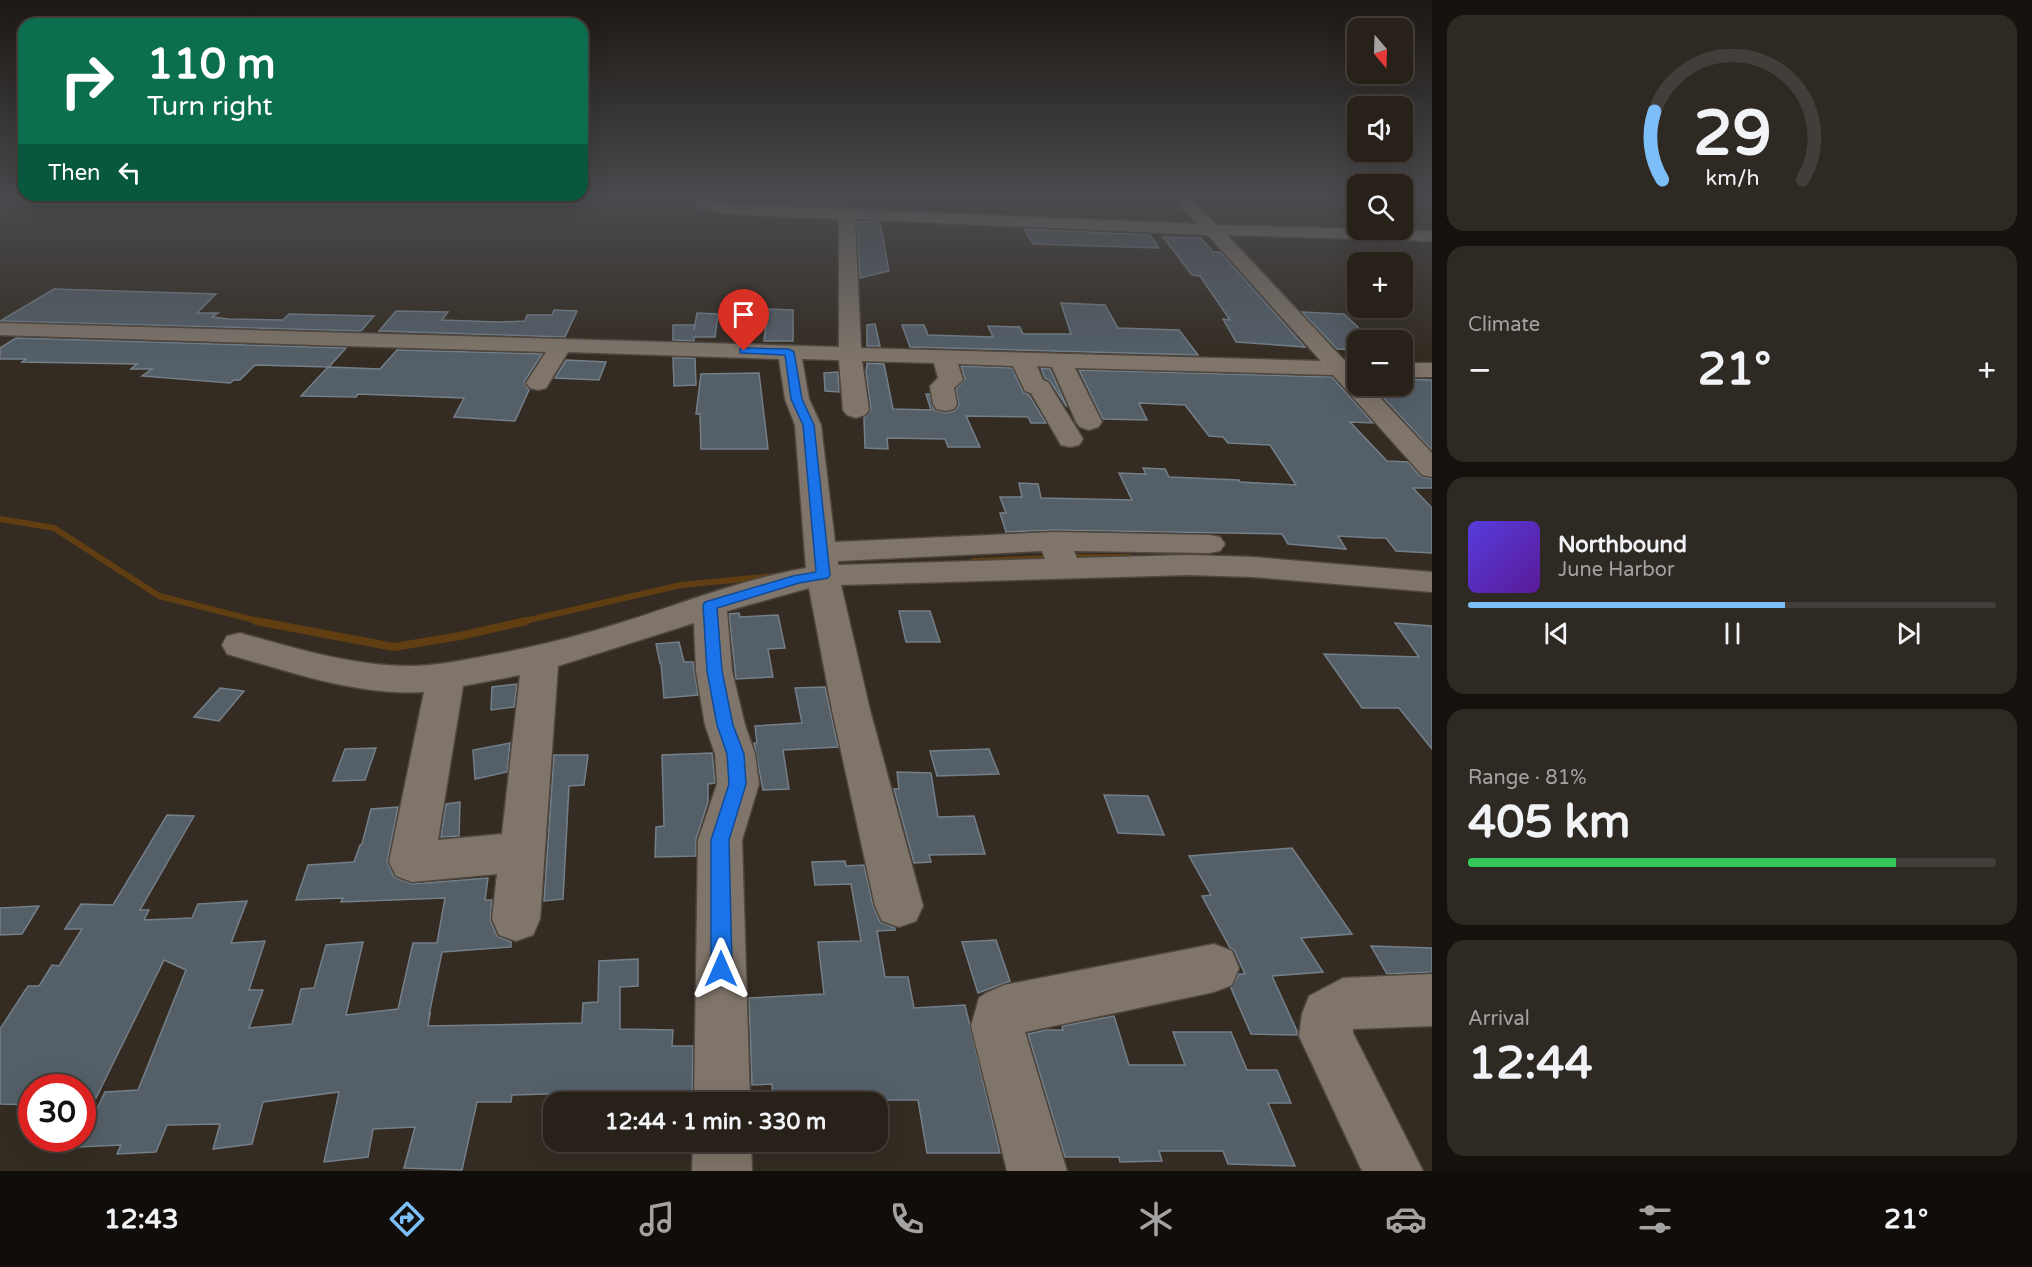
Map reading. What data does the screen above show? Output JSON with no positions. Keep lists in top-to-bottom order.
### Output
{
  "north": "bottom",
  "page": {
    "map_buttons": ["+", "−"],
    "turn": ["110 m", "Turn right"],
    "then": "Then",
    "tile": [
      "Climate",
      ["Range · 81%", "405 km"],
      ["Arrival", "12:44"]
    ],
    "heat": ["−", "21°", "+"],
    "song": ["Northbound", "June Harbor"],
    "limit": "30",
    "trip": "12:44 · 1 min · 330 m",
    "tabs": ["12:43", "21°"],
    "gauge": ["29", "km/h"]
  }
}
